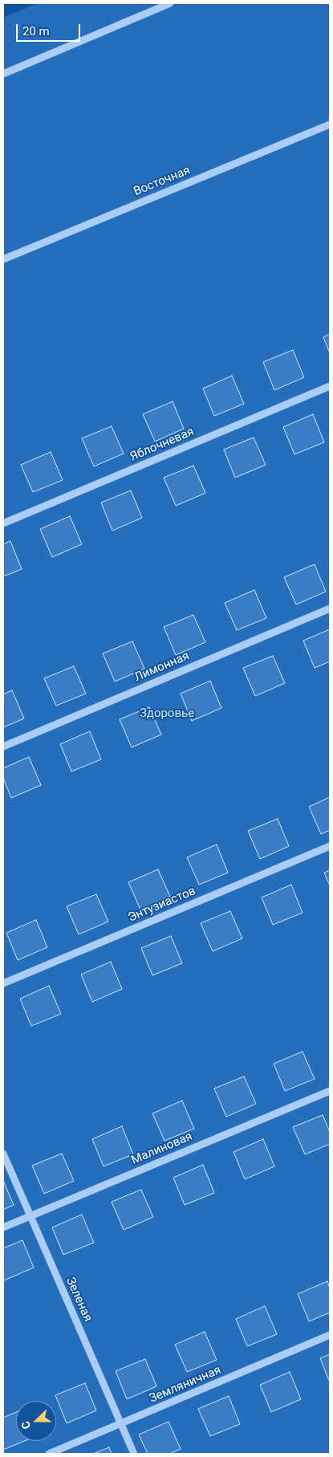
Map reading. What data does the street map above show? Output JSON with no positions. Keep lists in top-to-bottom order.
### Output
{
  "streets": {
    "street": [
      "Восточная",
      "Яблочневая",
      "Лимонная",
      "Энтузиастов",
      "Малиновая",
      "Зеленая",
      "Земляничная"
    ]
  },
  "crossings": [
    ["Малиновая", "Зеленая"],
    ["Зеленая", "Земляничная"]
  ],
  "parks": ["Здоровье"],
  "scale_bar": "20 m",
  "north": "left"
}
